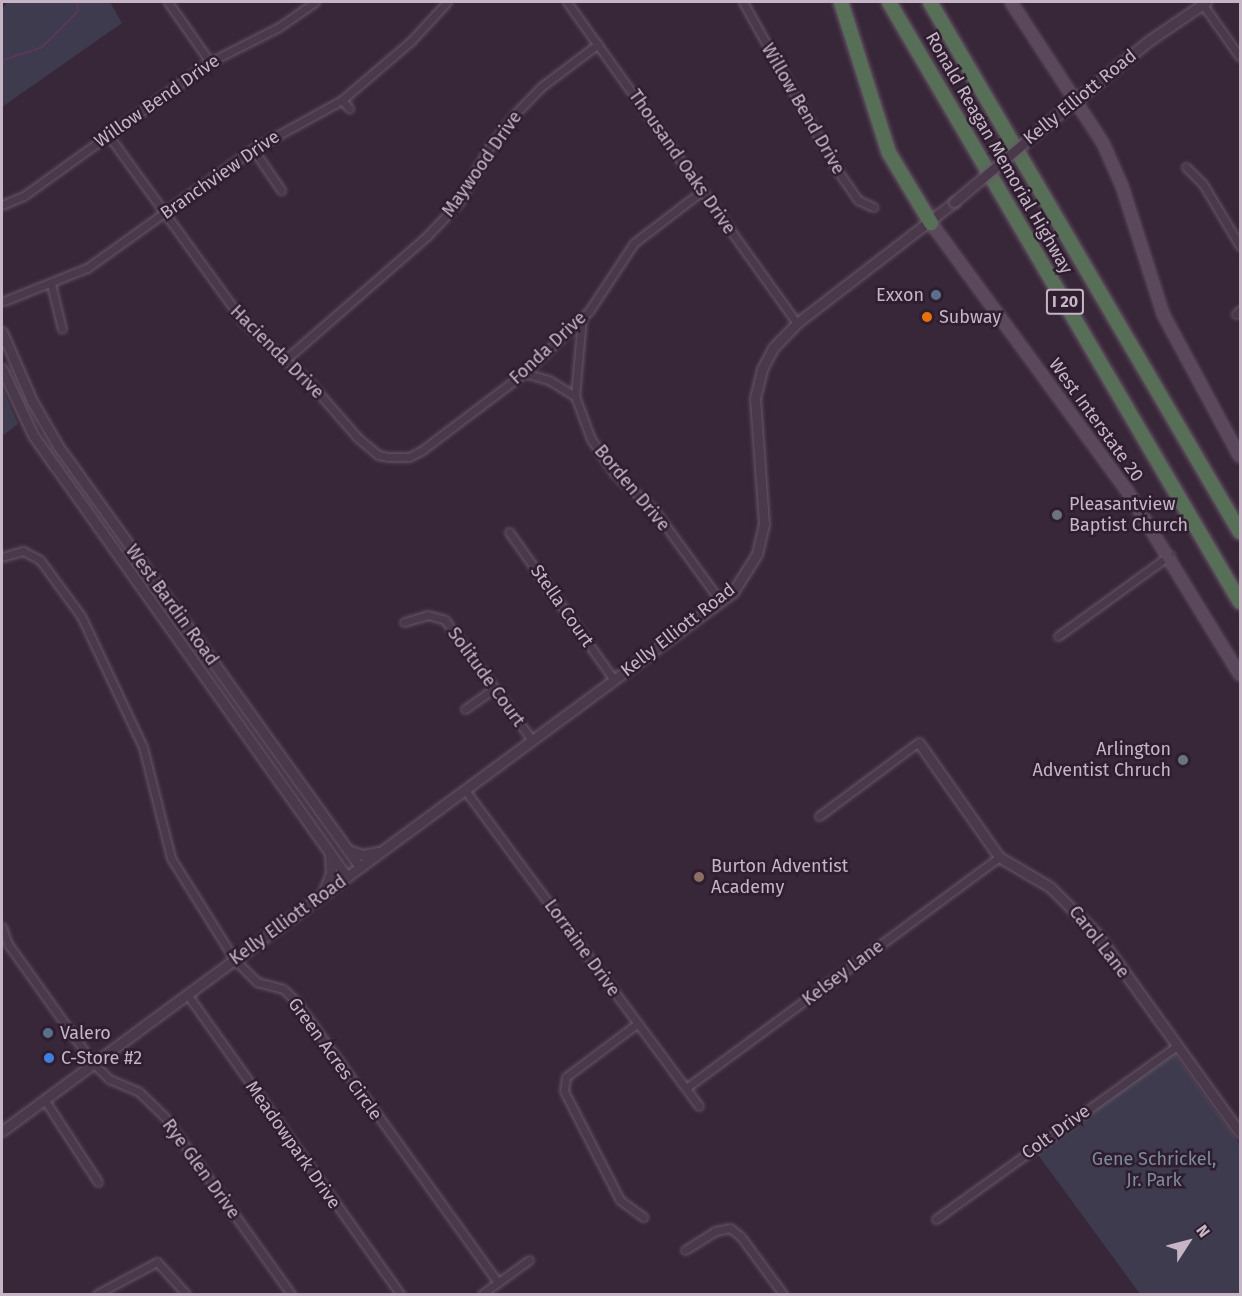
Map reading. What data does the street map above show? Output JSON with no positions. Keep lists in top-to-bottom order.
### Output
{
  "streets": {
    "highway": ["Ronald Reagan Memorial Highway", "I 20"],
    "main road": ["West Interstate 20"],
    "street": [
      "Kelly Elliott Road",
      "Willow Bend Drive",
      "Thousand Oaks Drive",
      "Maywood Drive",
      "Branchview Drive",
      "Fonda Drive",
      "Hacienda Drive",
      "Borden Drive",
      "West Bardin Road",
      "Stella Court",
      "Solitude Court",
      "Carol Lane",
      "Lorraine Drive",
      "Kelsey Lane",
      "Green Acres Circle",
      "Colt Drive",
      "Meadowpark Drive",
      "Rye Glen Drive"
    ]
  },
  "crossings": [
    ["Kelly Elliott Road", "Thousand Oaks Drive"],
    ["Kelly Elliott Road", "West Interstate 20"],
    ["Kelly Elliott Road", "Borden Drive"],
    ["Kelly Elliott Road", "West Bardin Road"],
    ["Kelly Elliott Road", "Stella Court"],
    ["Kelly Elliott Road", "Solitude Court"],
    ["Kelly Elliott Road", "Lorraine Drive"],
    ["Kelly Elliott Road", "Green Acres Circle"],
    ["Kelly Elliott Road", "Meadowpark Drive"],
    ["Kelly Elliott Road", "Rye Glen Drive"],
    ["Willow Bend Drive", "Hacienda Drive"],
    ["Thousand Oaks Drive", "Maywood Drive"],
    ["Thousand Oaks Drive", "Fonda Drive"],
    ["Maywood Drive", "Hacienda Drive"],
    ["Branchview Drive", "Hacienda Drive"],
    ["Fonda Drive", "Hacienda Drive"],
    ["Fonda Drive", "Borden Drive"],
    ["Carol Lane", "Kelsey Lane"],
    ["Carol Lane", "Colt Drive"],
    ["Lorraine Drive", "Kelsey Lane"]
  ],
  "parks": ["Gene Schrickel, Jr. Park"],
  "places": [
    "Exxon",
    "Subway",
    "Pleasantview Baptist Church",
    "Arlington Adventist Chruch",
    "Burton Adventist Academy",
    "Valero",
    "C-Store #2"
  ],
  "north": "top right"
}
